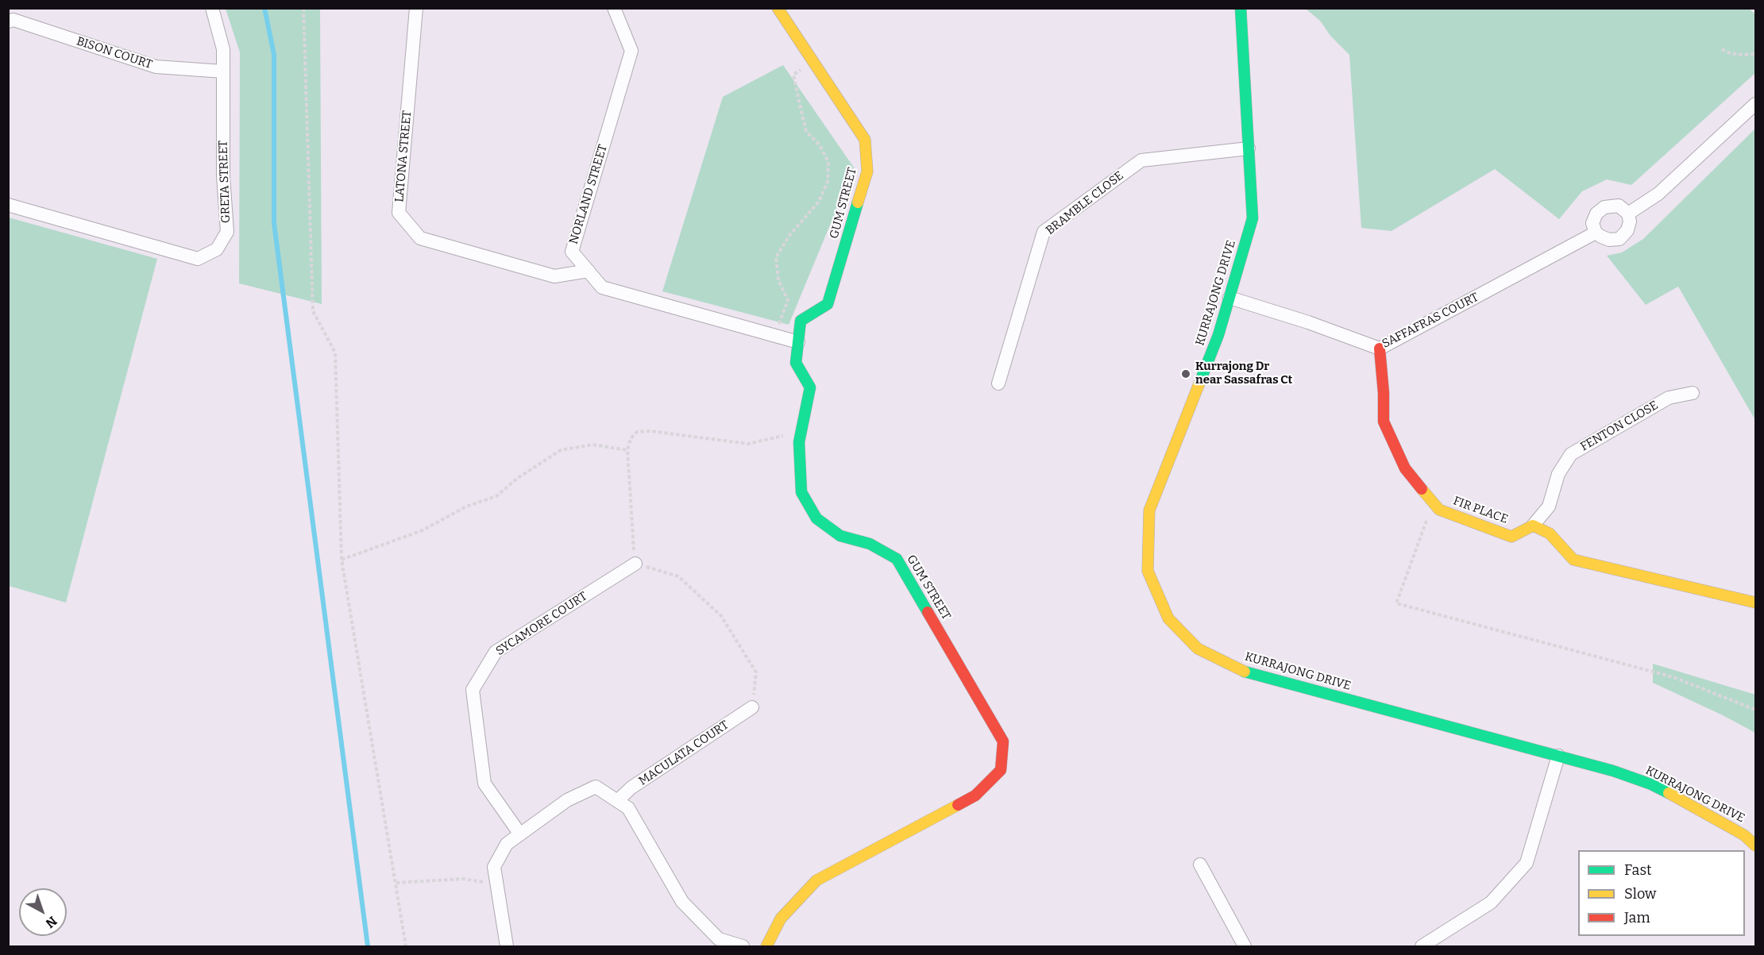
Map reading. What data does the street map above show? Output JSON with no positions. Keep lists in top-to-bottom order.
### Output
{
  "streets": {
    "street": [
      "BISON COURT",
      "LATONA STREET",
      "GRETA STREET",
      "NORLAND STREET",
      "GUM STREET",
      "BRAMBLE CLOSE",
      "KURRAJONG DRIVE",
      "SAFFAFRAS COURT",
      "FENTON CLOSE",
      "FIR PLACE",
      "SYCAMORE COURT",
      "MACULATA COURT"
    ]
  },
  "crossings": [
    ["BISON COURT", "GRETA STREET"],
    ["LATONA STREET", "NORLAND STREET"],
    ["NORLAND STREET", "GUM STREET"],
    ["BRAMBLE CLOSE", "KURRAJONG DRIVE"],
    ["KURRAJONG DRIVE", "SAFFAFRAS COURT"],
    ["SAFFAFRAS COURT", "FIR PLACE"],
    ["FENTON CLOSE", "FIR PLACE"]
  ],
  "places": ["Kurrajong Dr near Sassafras Ct"],
  "legend": ["Fast", "Slow", "Jam"],
  "north": "bottom right"
}
